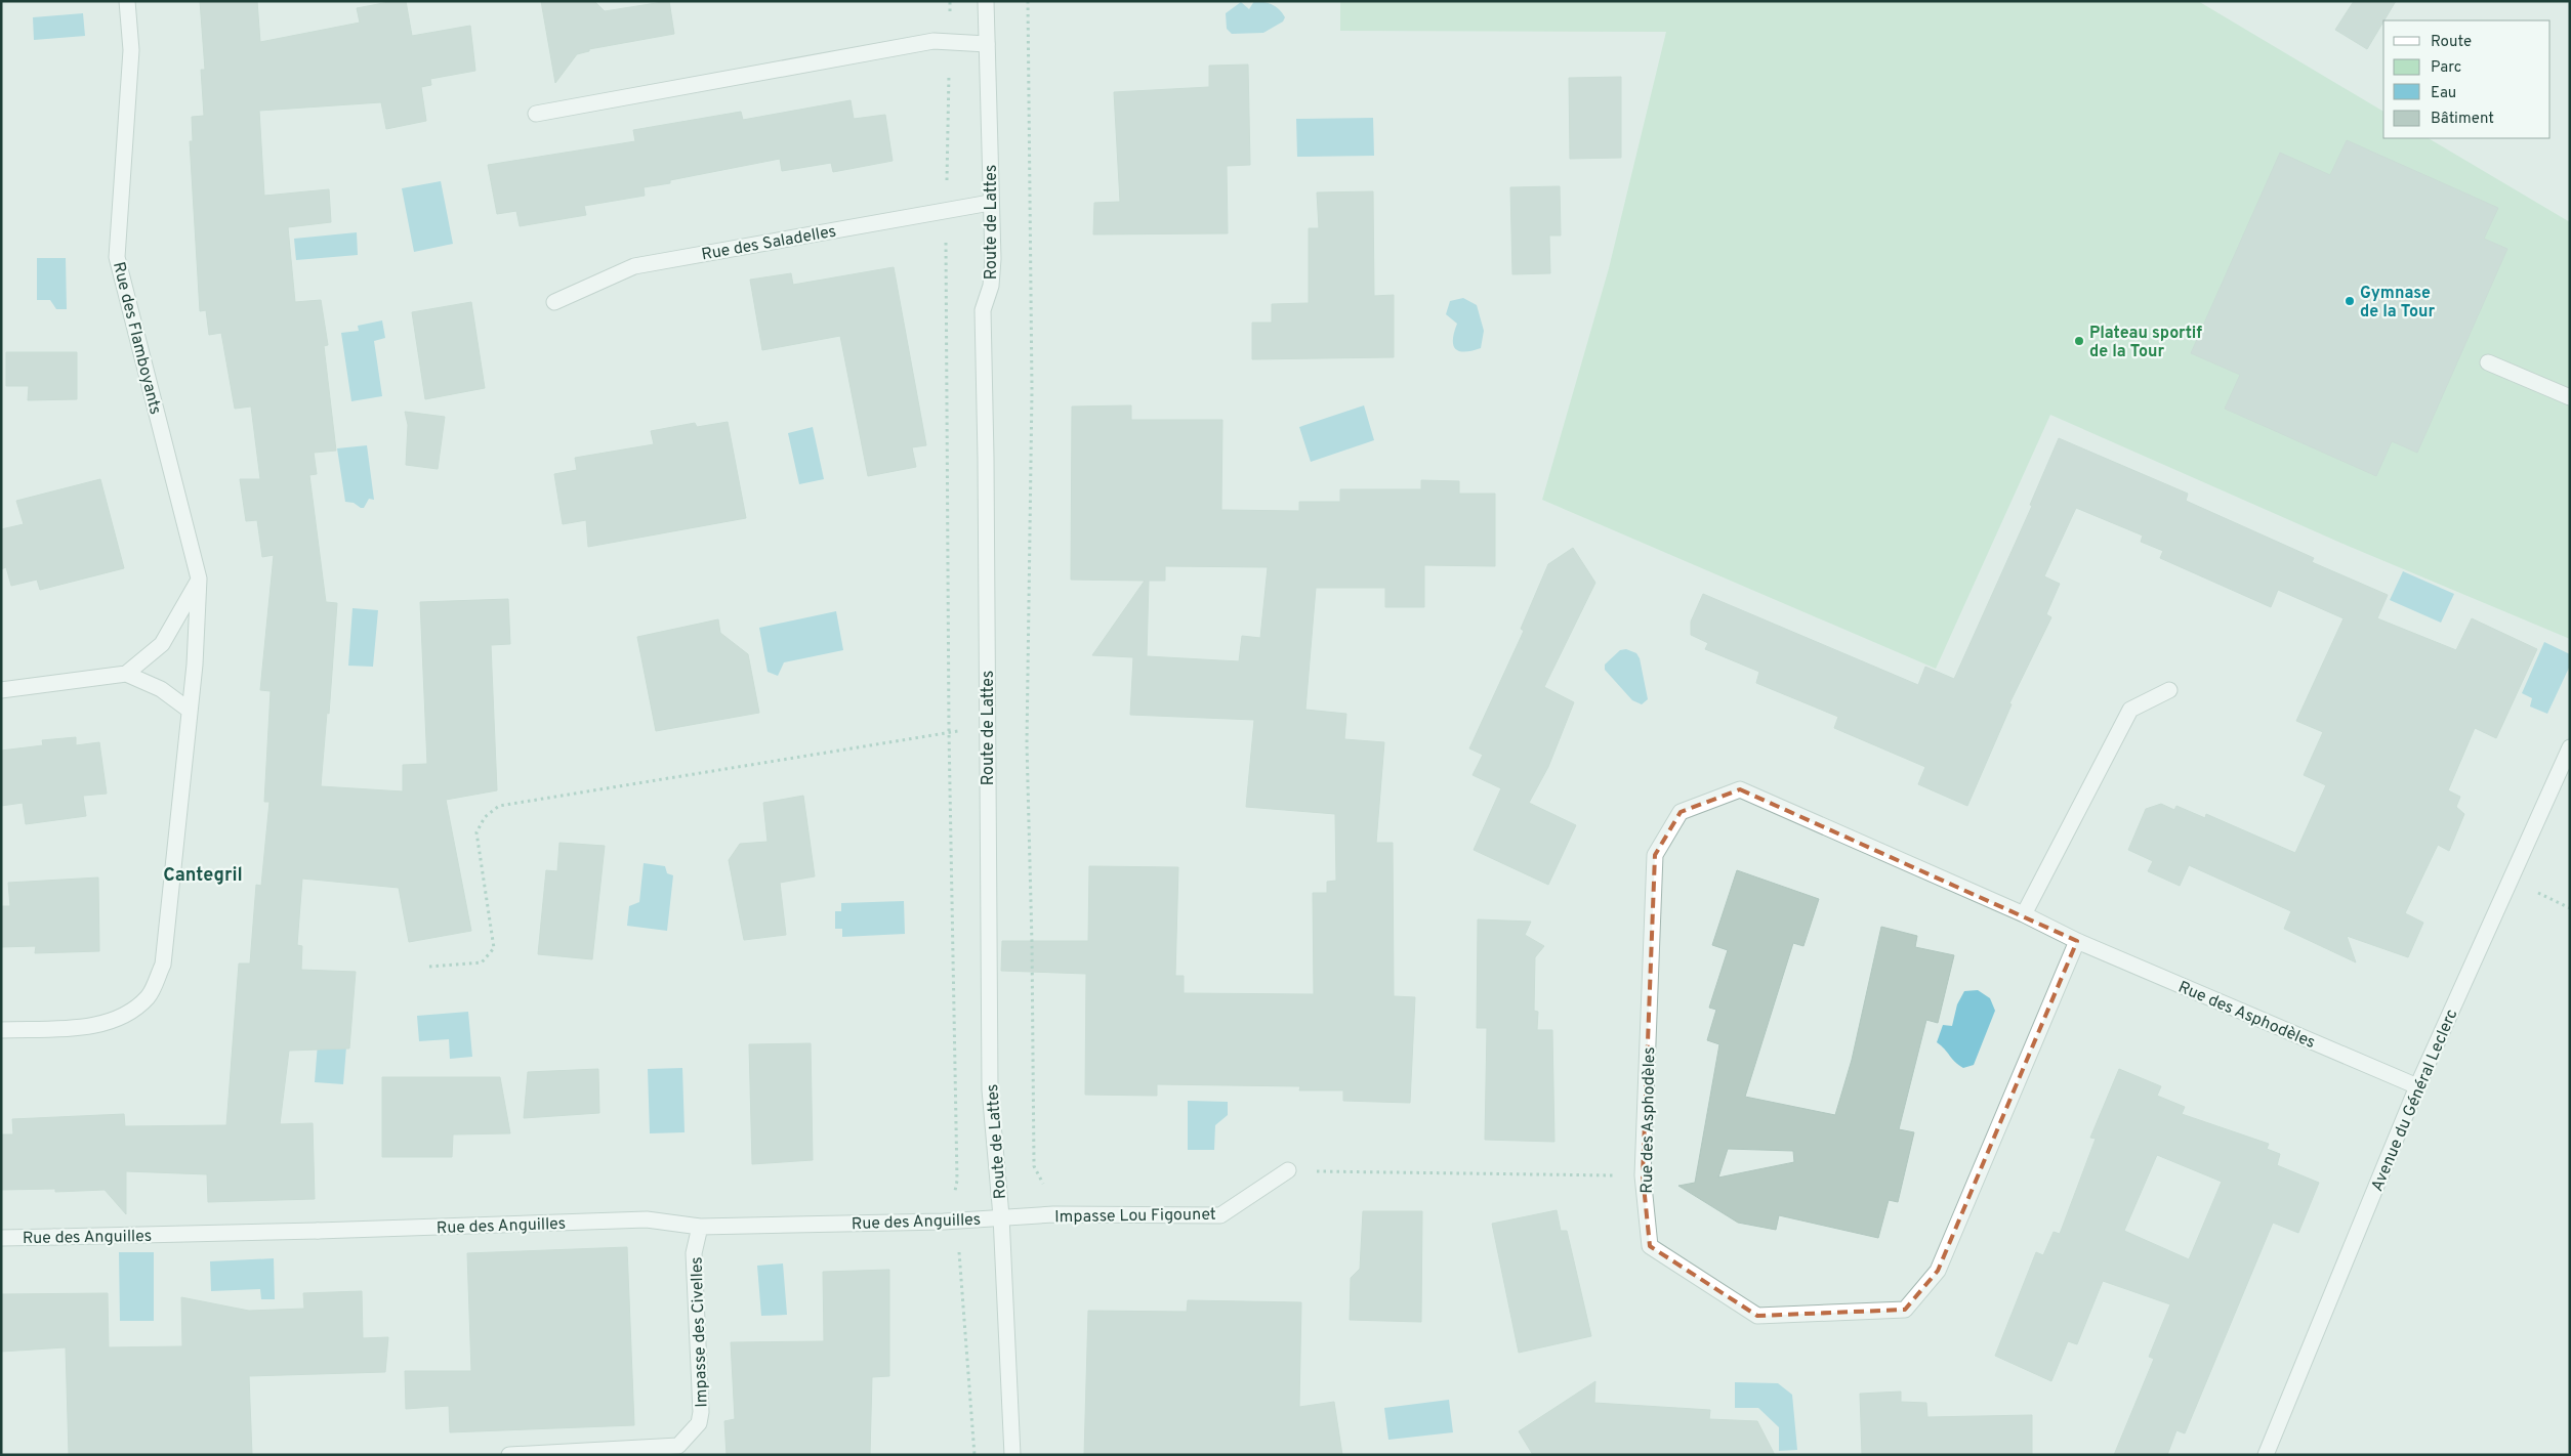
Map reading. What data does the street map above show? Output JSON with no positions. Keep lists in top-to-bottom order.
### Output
{
  "streets": {
    "street": [
      "Route de Lattes",
      "Rue des Saladelles",
      "Rue des Flamboyants",
      "Rue des Asphodèles",
      "Avenue du Général Leclerc",
      "Impasse Lou Figounet",
      "Rue des Anguilles",
      "Impasse des Civelles"
    ]
  },
  "crossings": [
    ["Route de Lattes", "Rue des Saladelles"],
    ["Route de Lattes", "Impasse Lou Figounet"],
    ["Route de Lattes", "Rue des Anguilles"],
    ["Rue des Asphodèles", "Avenue du Général Leclerc"],
    ["Impasse Lou Figounet", "Rue des Anguilles"],
    ["Rue des Anguilles", "Impasse des Civelles"]
  ],
  "districts": ["Cantegril"],
  "places": ["Gymnase de la Tour", "Plateau sportif de la Tour"],
  "legend": [
    "Route",
    "Parc",
    "Eau",
    "Bâtiment"
  ]
}
